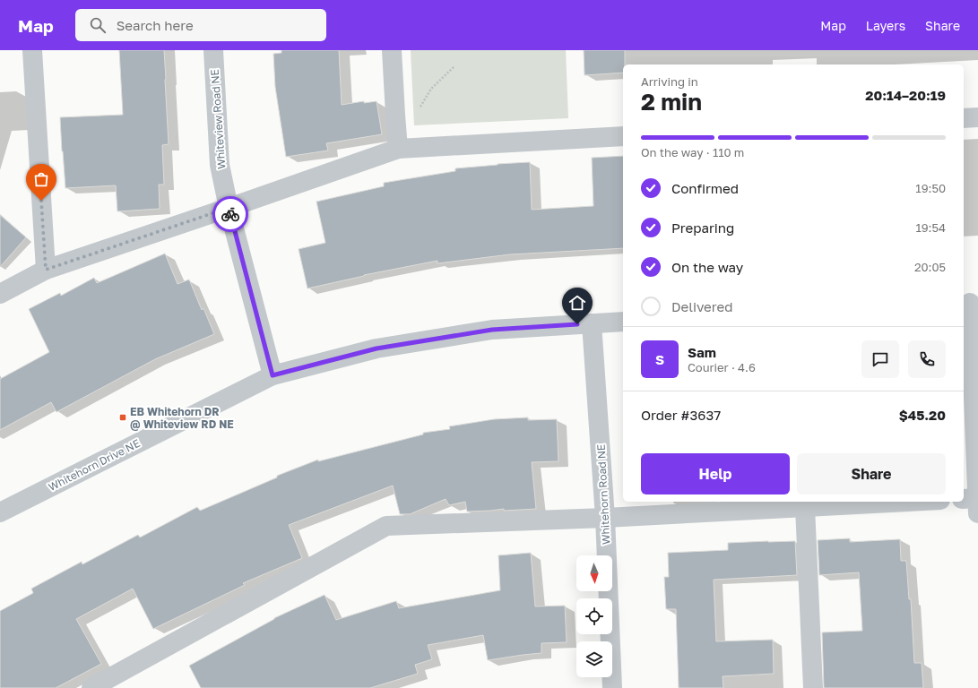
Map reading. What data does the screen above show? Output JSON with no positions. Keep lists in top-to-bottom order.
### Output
{
  "streets": {
    "street": ["Whiteview Road NE", "Whitehorn Drive NE", "Whitehorn Road NE"]
  },
  "crossings": [
    ["Whiteview Road NE", "Whitehorn Drive NE"],
    ["Whitehorn Drive NE", "Whitehorn Road NE"]
  ],
  "places": {
    "transit": ["EB Whitehorn DR @ Whiteview RD NE"]
  },
  "north": "bottom",
  "page": {
    "header": "Map",
    "search": "Search here",
    "nav": ["Map", "Layers", "Share"],
    "heading": ["2 min", "Arriving in", "20:14–20:19"],
    "panel": [
      "Sam",
      "Courier · 4.6",
      "Order #3637",
      "$45.20"
    ],
    "bar": "On the way · 110 m",
    "list": [
      ["Confirmed", "19:50"],
      ["Preparing", "19:54"],
      ["On the way", "20:05"],
      "Delivered"
    ],
    "round": "S",
    "buttons": ["Help", "Share"]
  }
}
